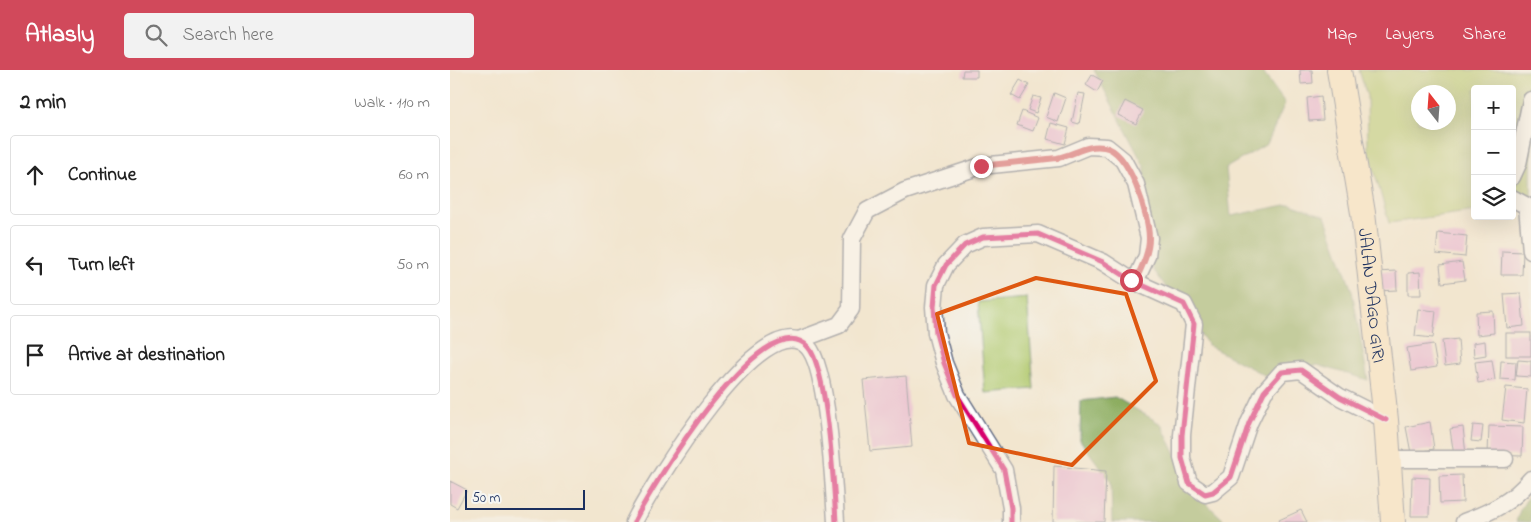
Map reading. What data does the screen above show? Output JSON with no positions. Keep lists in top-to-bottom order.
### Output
{
  "streets": {
    "main road": ["JALAN DAGO GIRI"]
  },
  "scale_bar": "50 m",
  "north": "top",
  "page": {
    "header": "Atlasly",
    "search": "Search here",
    "nav": ["Map", "Layers", "Share"],
    "heading": ["2 min", "Walk · 110 m"],
    "map_buttons": ["+", "−"],
    "list": [
      ["Continue", "60 m"],
      ["Turn left", "50 m"],
      "Arrive at destination"
    ],
    "scale": "50 m"
  }
}
